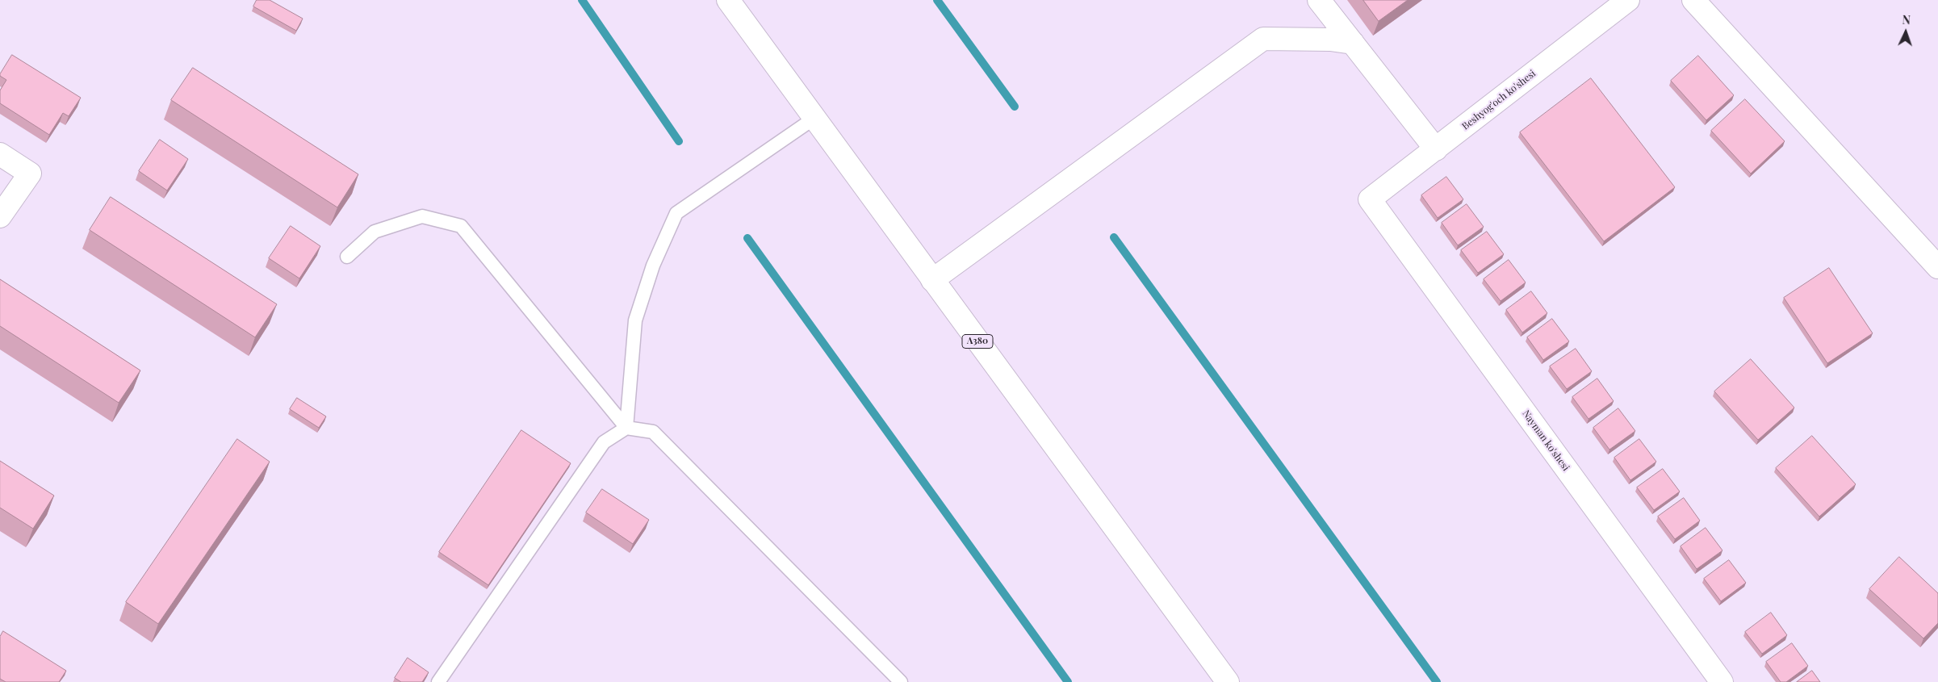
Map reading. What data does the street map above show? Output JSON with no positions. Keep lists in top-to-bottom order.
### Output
{
  "streets": {
    "main road": ["Beshyog'och ko'shesi", "A380", "Nayman ko'shesi"]
  },
  "crossings": [
    ["Beshyog'och ko'shesi", "Nayman ko'shesi"]
  ],
  "north": "top"
}
